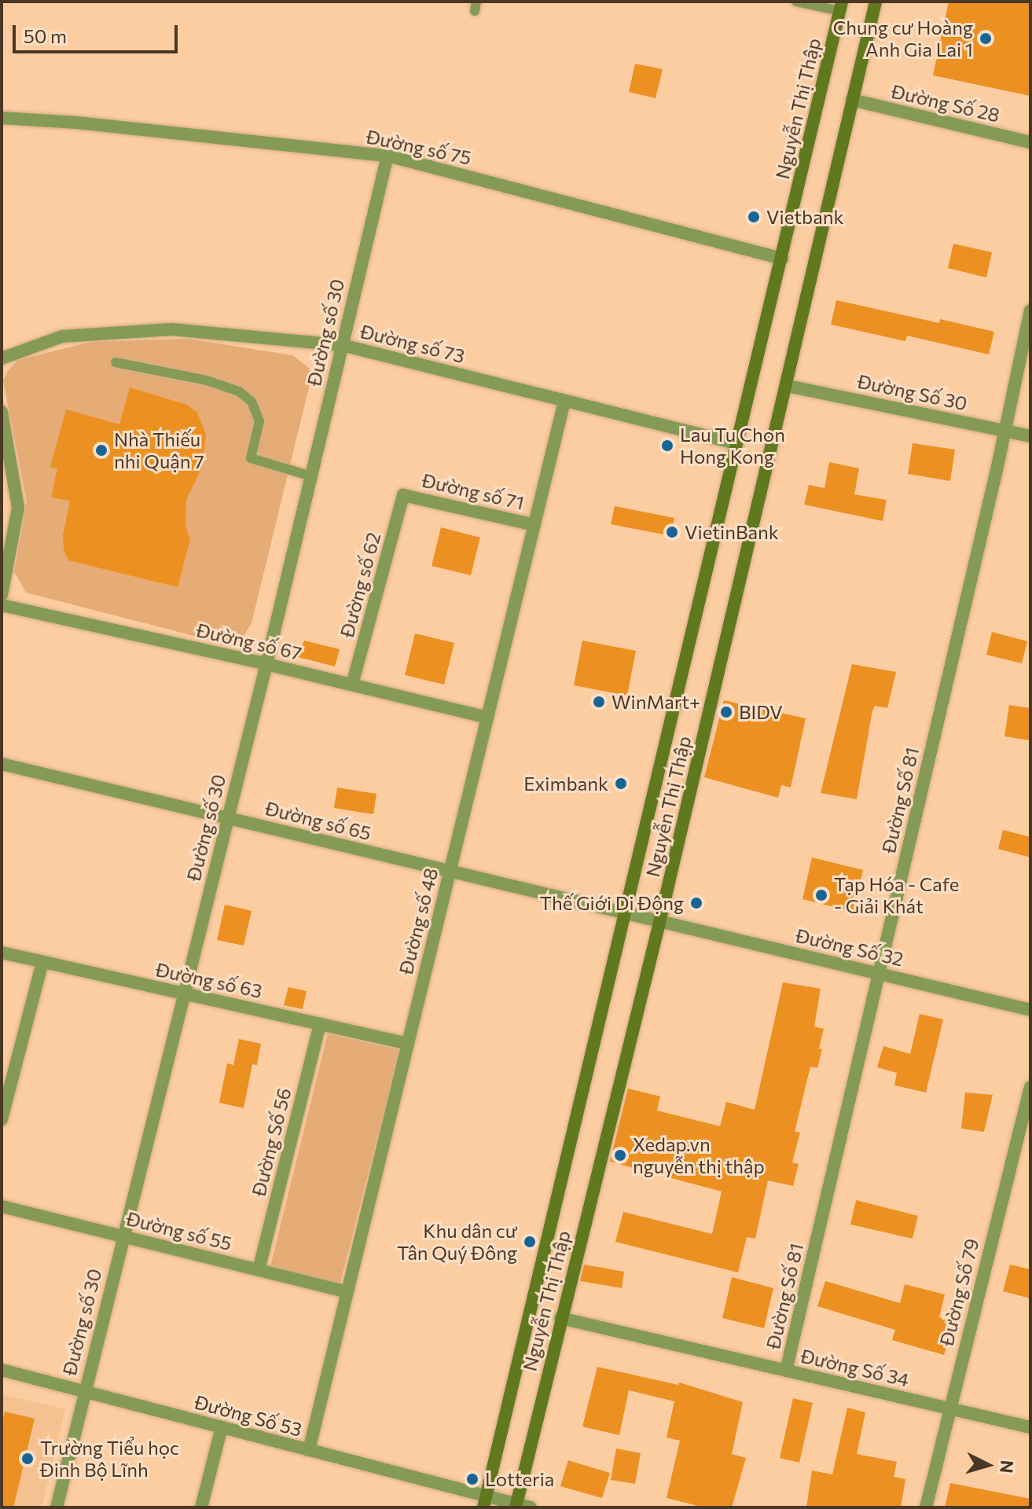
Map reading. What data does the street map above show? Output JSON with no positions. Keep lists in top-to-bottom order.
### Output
{
  "streets": {
    "main road": ["Nguyễn Thị Thập"],
    "street": [
      "Đường Số 28",
      "Đường số 75",
      "Đường số 30",
      "Đường số 73",
      "Đường Số 30",
      "Đường số 71",
      "Đường số 62",
      "Đường số 67",
      "Đường Số 81",
      "Đường số 65",
      "Đường số 48",
      "Đường Số 32",
      "Đường số 63",
      "Đường Số 56",
      "Đường số 55",
      "Đường Số 79",
      "Đường Số 34",
      "Đường Số 53"
    ]
  },
  "crossings": [
    ["Đường Số 28", "Nguyễn Thị Thập"],
    ["Nguyễn Thị Thập", "Đường số 75"],
    ["Nguyễn Thị Thập", "Đường số 73"],
    ["Nguyễn Thị Thập", "Đường Số 30"],
    ["Nguyễn Thị Thập", "Đường số 65"],
    ["Nguyễn Thị Thập", "Đường Số 32"],
    ["Nguyễn Thị Thập", "Đường Số 34"],
    ["Nguyễn Thị Thập", "Đường Số 53"],
    ["Đường số 75", "Đường số 30"],
    ["Đường số 30", "Đường số 73"],
    ["Đường số 30", "Đường số 67"],
    ["Đường số 30", "Đường số 65"],
    ["Đường số 30", "Đường số 63"],
    ["Đường số 30", "Đường số 55"],
    ["Đường số 30", "Đường Số 53"],
    ["Đường số 73", "Đường số 48"],
    ["Đường Số 30", "Đường Số 81"],
    ["Đường số 71", "Đường số 62"],
    ["Đường số 71", "Đường số 48"],
    ["Đường số 62", "Đường số 67"],
    ["Đường số 67", "Đường số 48"],
    ["Đường Số 81", "Đường Số 32"],
    ["Đường Số 81", "Đường Số 34"],
    ["Đường số 65", "Đường số 48"],
    ["Đường số 65", "Đường Số 32"],
    ["Đường số 48", "Đường số 63"],
    ["Đường số 48", "Đường số 55"],
    ["Đường số 48", "Đường Số 53"],
    ["Đường số 63", "Đường Số 56"],
    ["Đường Số 56", "Đường số 55"],
    ["Đường Số 79", "Đường Số 34"]
  ],
  "places": [
    "Chung cư Hoàng Anh Gia Lai 1",
    "Vietbank",
    "Lau Tu Chon Hong Kong",
    "Nhà Thiếu nhi Quận 7",
    "VietinBank",
    "WinMart+",
    "BIDV",
    "Eximbank",
    "Tạp Hóa - Cafe - Giải Khát",
    "Thế Giới Di Động",
    "Xedap.vn nguyễn thị thập",
    "Khu dân cư Tân Quý Đông",
    "Trường Tiểu học Đinh Bộ Lĩnh",
    "Lotteria"
  ],
  "scale_bar": "50 m",
  "north": "right"
}
